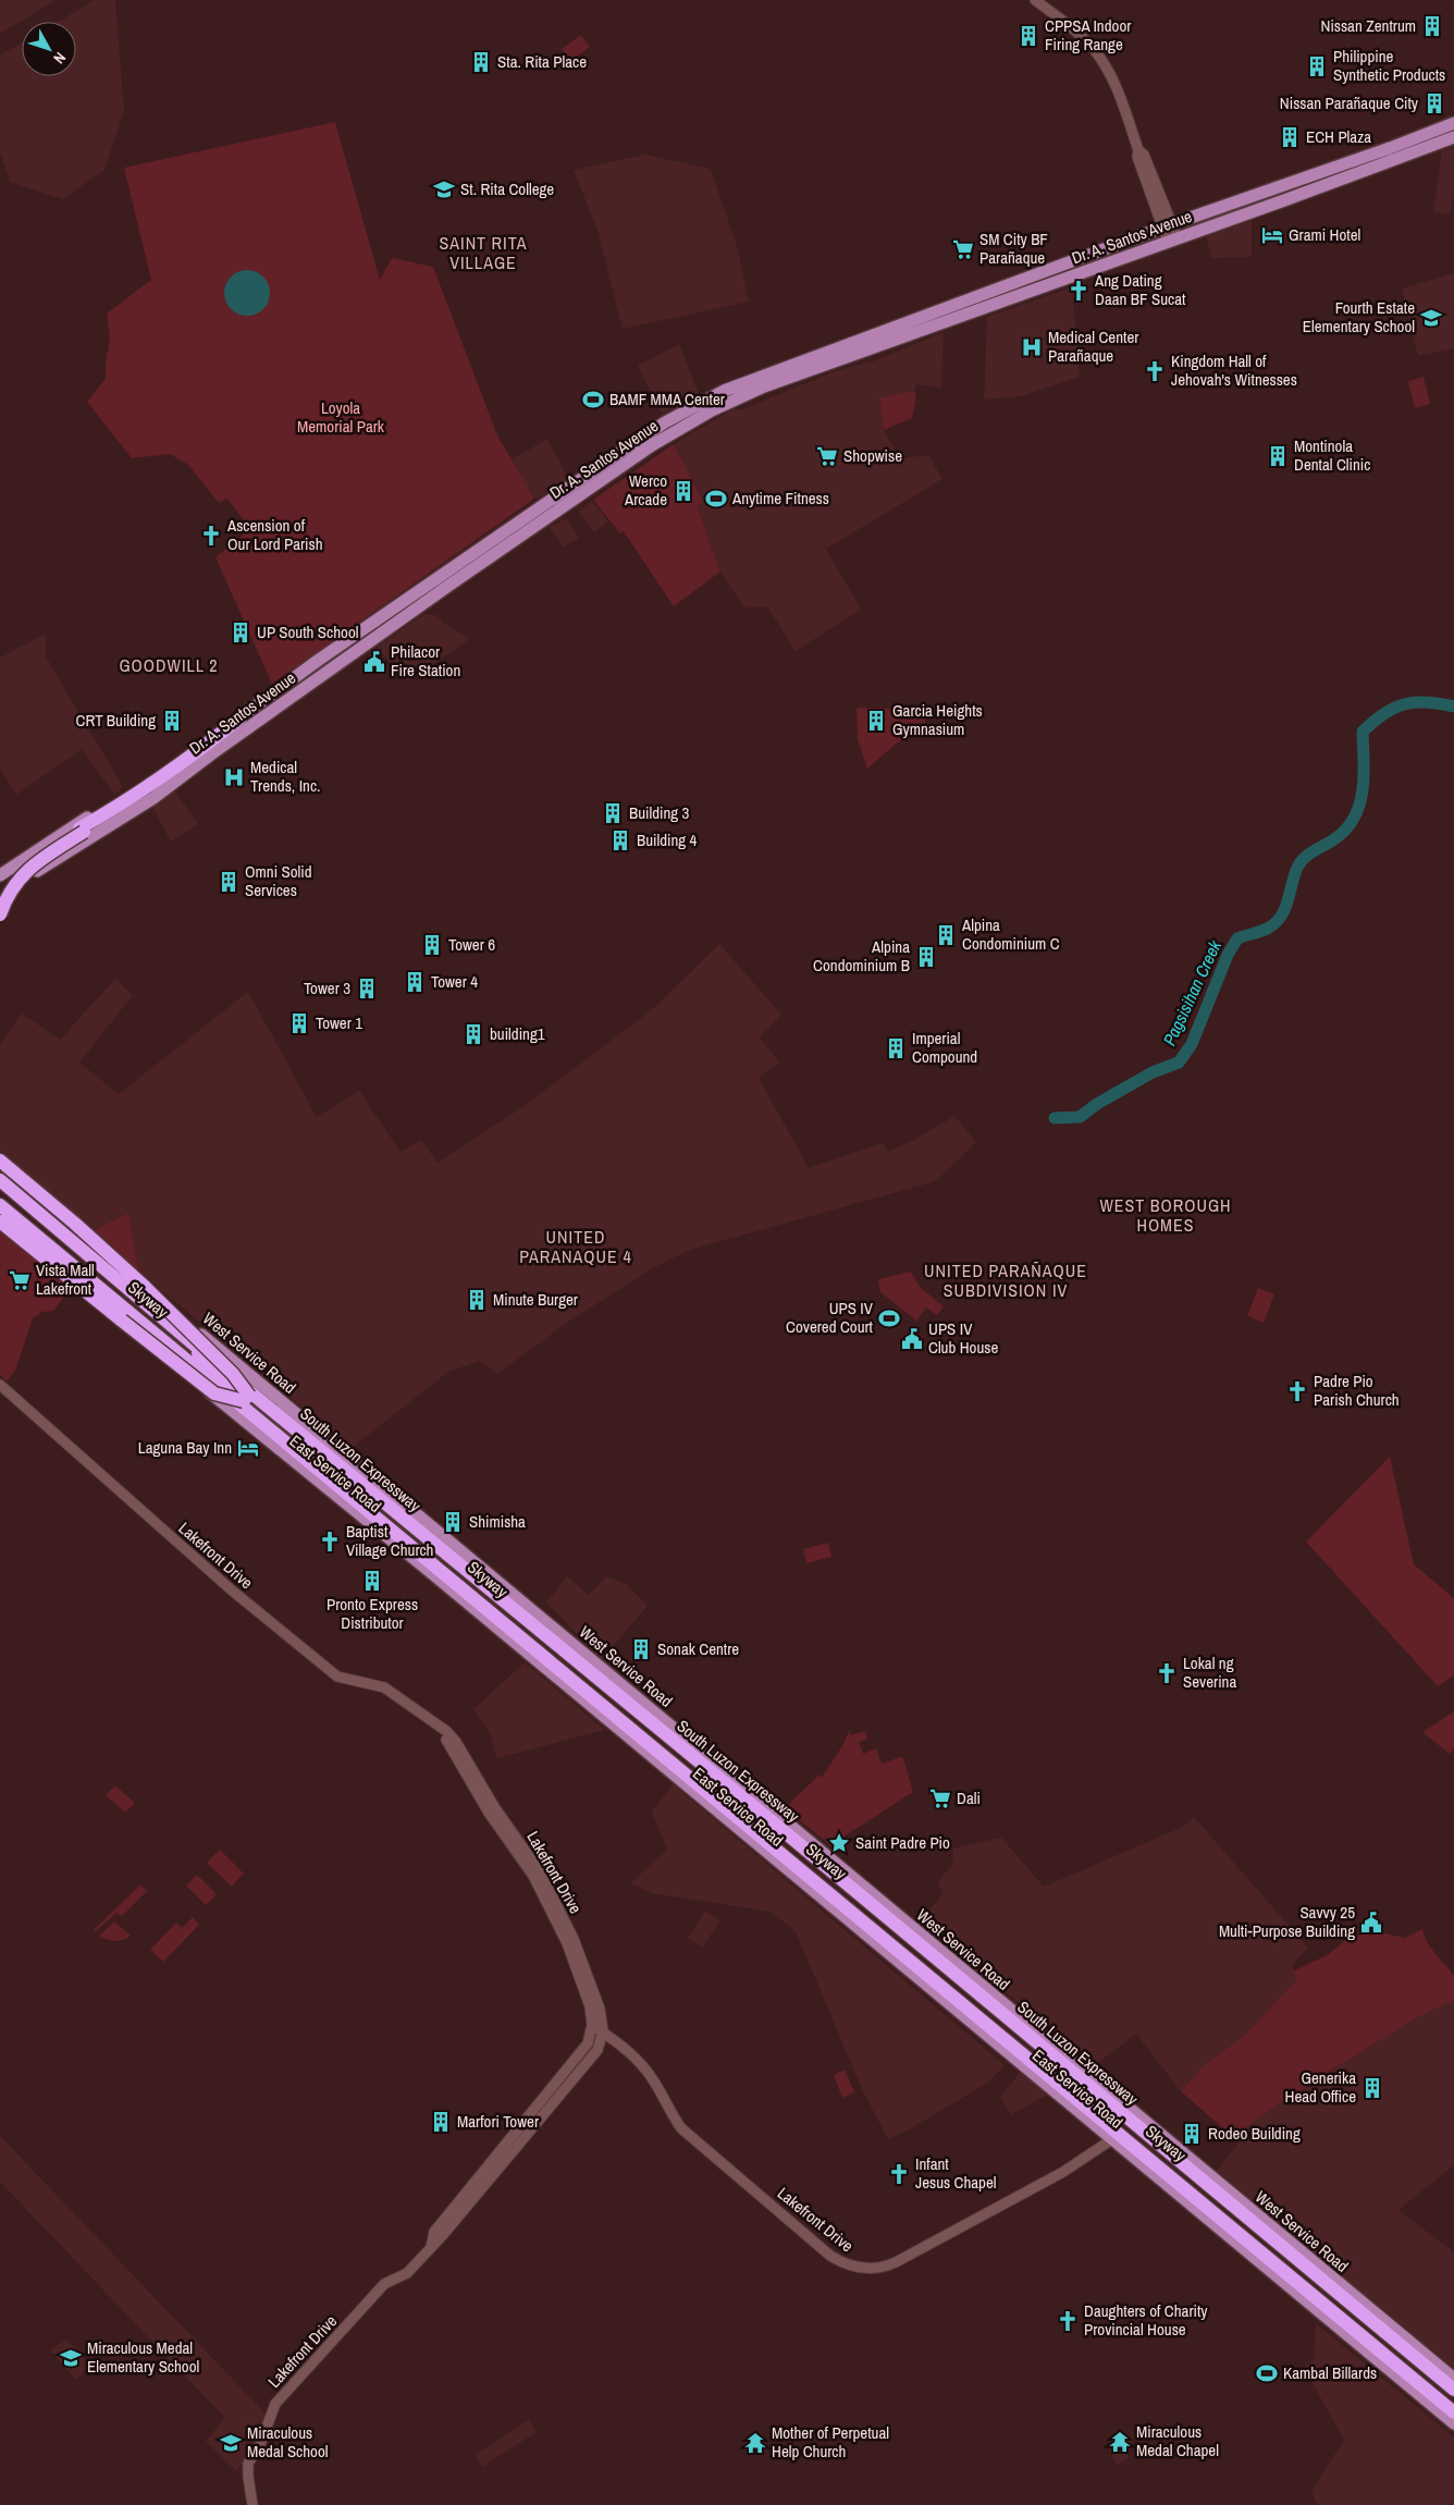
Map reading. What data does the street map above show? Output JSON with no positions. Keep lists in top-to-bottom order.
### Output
{
  "streets": {
    "highway": ["Skyway", "South Luzon Expressway"],
    "main road": ["Dr. A. Santos Avenue", "West Service Road", "East Service Road"],
    "street": ["Lakefront Drive"]
  },
  "crossings": [
    ["East Service Road", "Lakefront Drive"]
  ],
  "districts": [
    "SAINT RITA VILLAGE",
    "GOODWILL 2",
    "WEST BOROUGH HOMES",
    "UNITED PARANAQUE 4",
    "UNITED PARAÑAQUE SUBDIVISION IV"
  ],
  "water": ["Pagsisihan Creek"],
  "parks": ["Loyola Memorial Park"],
  "places": {
    "building": [
      "Nissan Zentrum",
      "CPPSA Indoor Firing Range",
      "Sta. Rita Place",
      "Philippine Synthetic Products",
      "Nissan Parañaque City",
      "ECH Plaza",
      "Montinola Dental Clinic",
      "Werco Arcade",
      "UP South School",
      "CRT Building",
      "Garcia Heights Gymnasium",
      "Building 3",
      "Building 4",
      "Omni Solid Services",
      "Alpina Condominium C",
      "Tower 6",
      "Alpina Condominium B",
      "Tower 4",
      "Tower 3",
      "Tower 1",
      "building1",
      "Imperial Compound",
      "Minute Burger",
      "Shimisha",
      "Pronto Express Distributor",
      "Sonak Centre",
      "Generika Head Office",
      "Marfori Tower",
      "Rodeo Building"
    ],
    "school or university": [
      "St. Rita College",
      "Fourth Estate Elementary School",
      "Miraculous Medal Elementary School",
      "Miraculous Medal School"
    ],
    "hotel": ["Grami Hotel", "Laguna Bay Inn"],
    "supermarket": [
      "SM City BF Parañaque",
      "Shopwise",
      "Vista Mall Lakefront",
      "Dali"
    ],
    "church": [
      "Ang Dating Daan BF Sucat",
      "Kingdom Hall of Jehovah's Witnesses",
      "Ascension of Our Lord Parish",
      "Padre Pio Parish Church",
      "Baptist Village Church",
      "Lokal ng Severina",
      "Infant Jesus Chapel",
      "Daughters of Charity Provincial House"
    ],
    "hospital": ["Medical Center Parañaque", "Medical Trends, Inc."],
    "sports": [
      "BAMF MMA Center",
      "Anytime Fitness",
      "UPS IV Covered Court",
      "Kambal Billards"
    ],
    "public building": ["Philacor Fire Station", "UPS IV Club House", "Savvy 25 Multi-Purpose Building"],
    "place": ["Saint Padre Pio"],
    "temple": ["Miraculous Medal Chapel", "Mother of Perpetual Help Church"]
  },
  "north": "bottom right"
}
